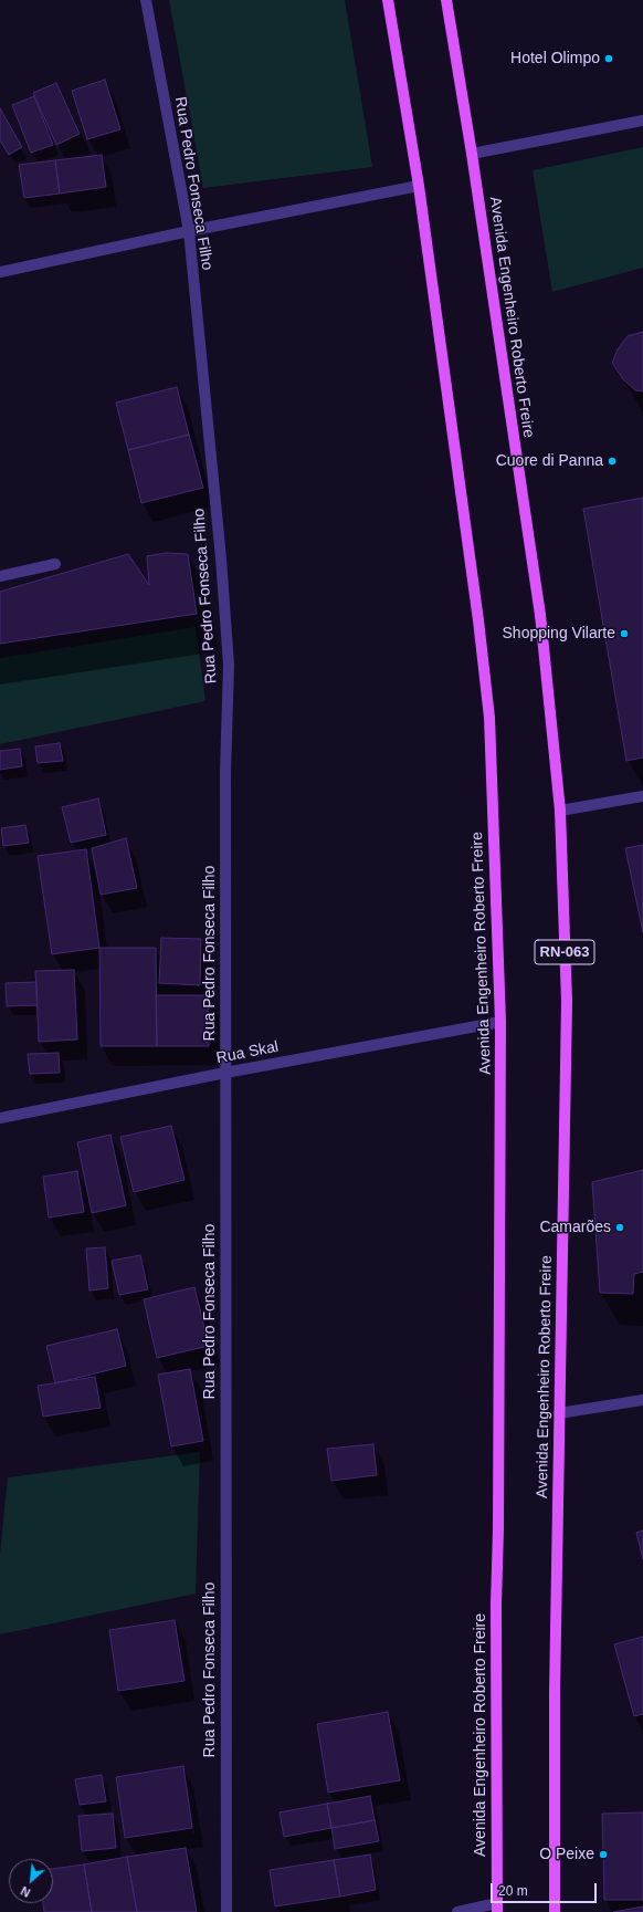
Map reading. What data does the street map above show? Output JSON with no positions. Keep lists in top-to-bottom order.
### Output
{
  "streets": {
    "main road": ["Avenida Engenheiro Roberto Freire", "RN-063"],
    "street": ["Rua Pedro Fonseca Filho", "Rua Skal"]
  },
  "crossings": [
    ["Rua Pedro Fonseca Filho", "Rua Skal"],
    ["Avenida Engenheiro Roberto Freire", "Rua Skal"]
  ],
  "places": [
    "Hotel Olimpo",
    "Cuore di Panna",
    "Shopping Vilarte",
    "Camarões",
    "O Peixe"
  ],
  "scale_bar": "20 m",
  "north": "bottom left"
}
